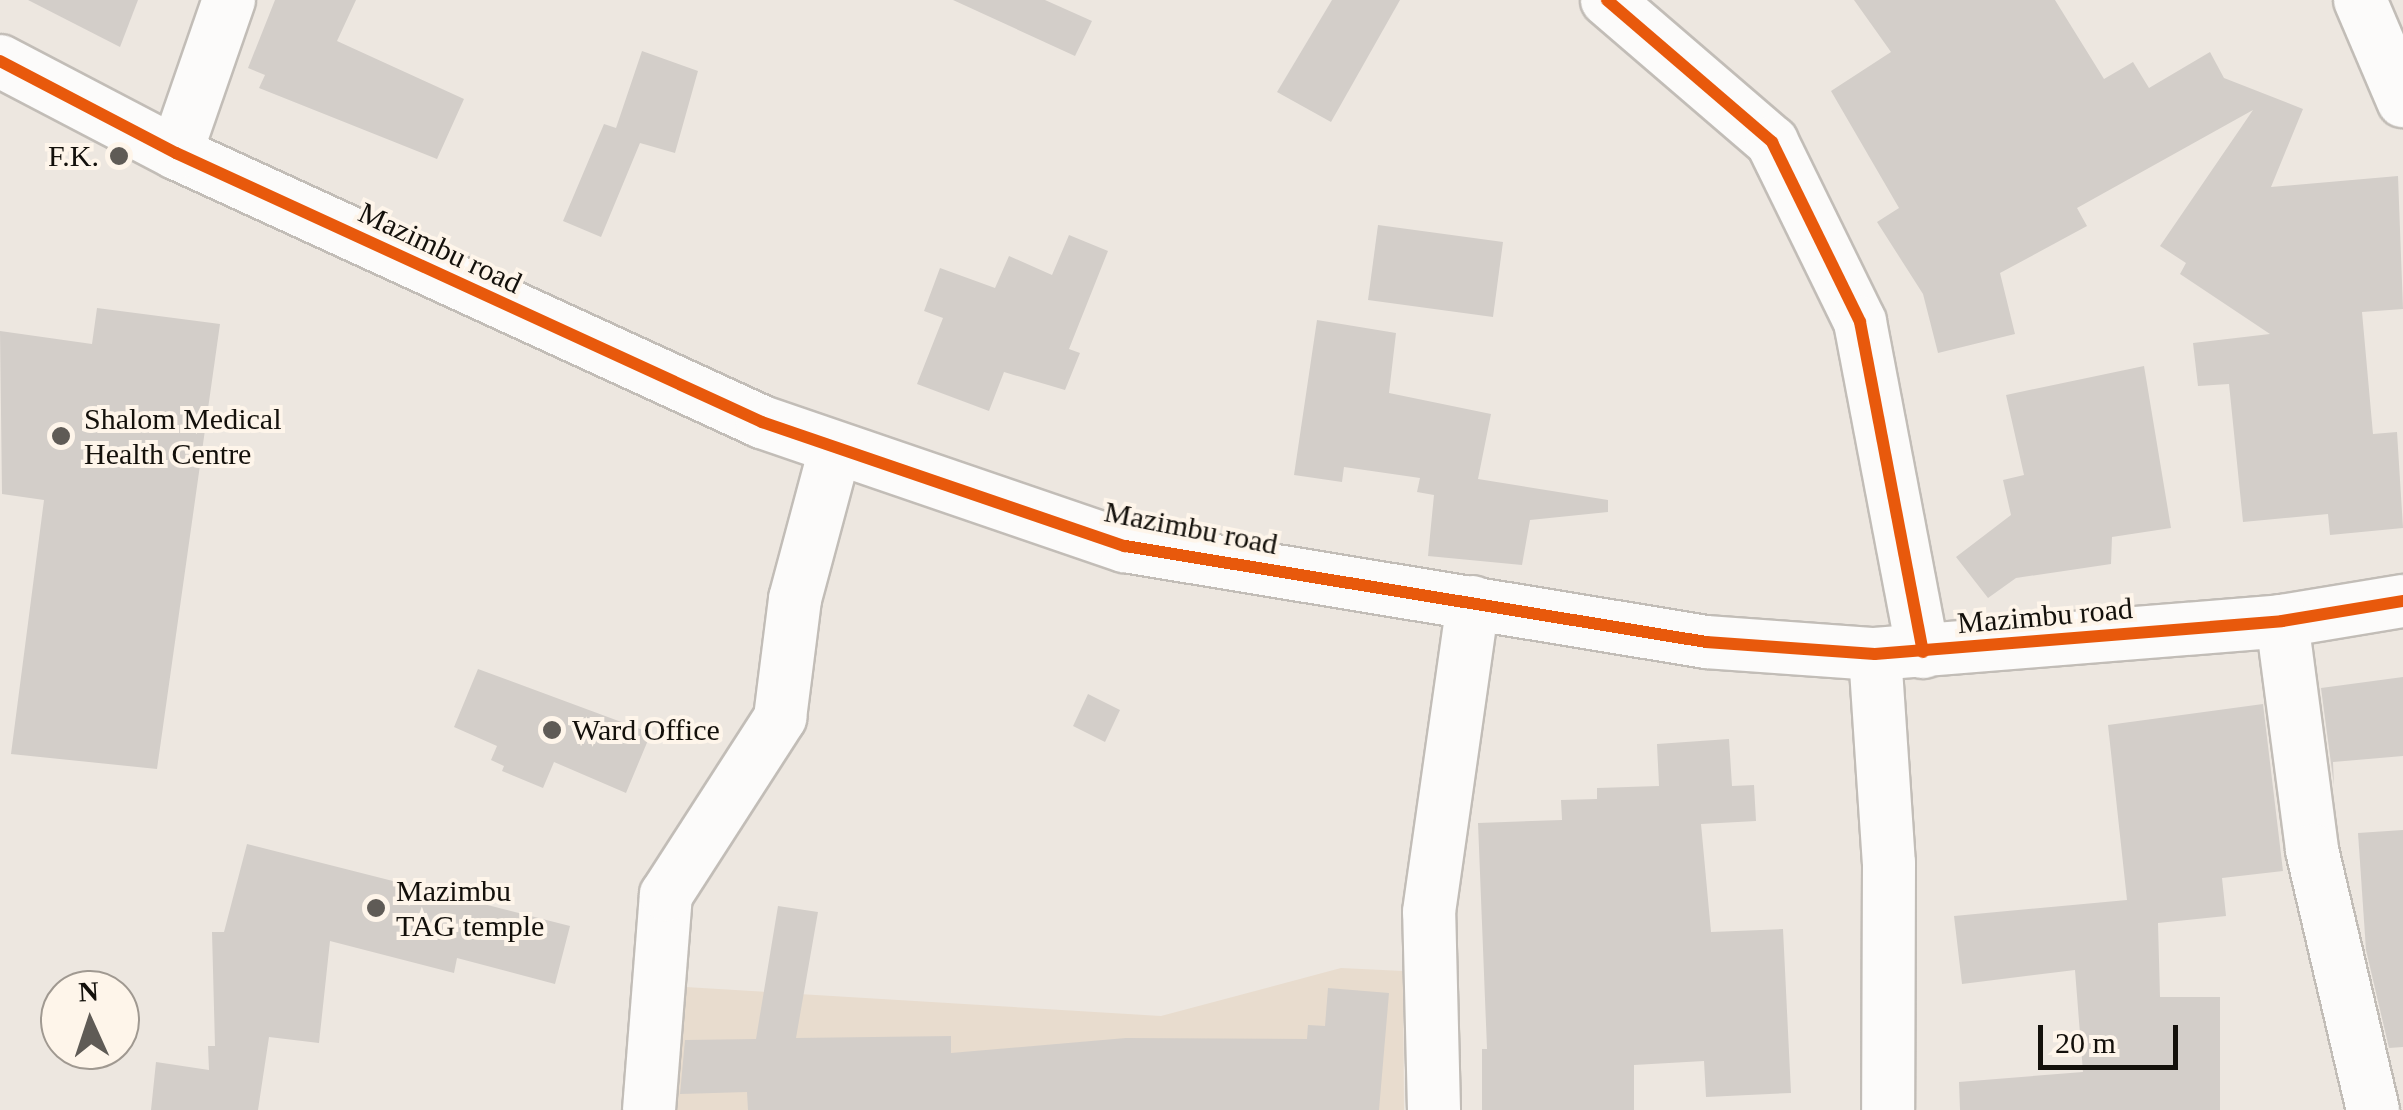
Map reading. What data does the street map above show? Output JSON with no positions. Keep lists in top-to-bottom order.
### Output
{
  "streets": {
    "street": ["Mazimbu road"]
  },
  "places": [
    "F.K.",
    "Shalom Medical Health Centre",
    "Ward Office",
    "Mazimbu TAG temple"
  ],
  "scale_bar": "20 m",
  "north": "top"
}
